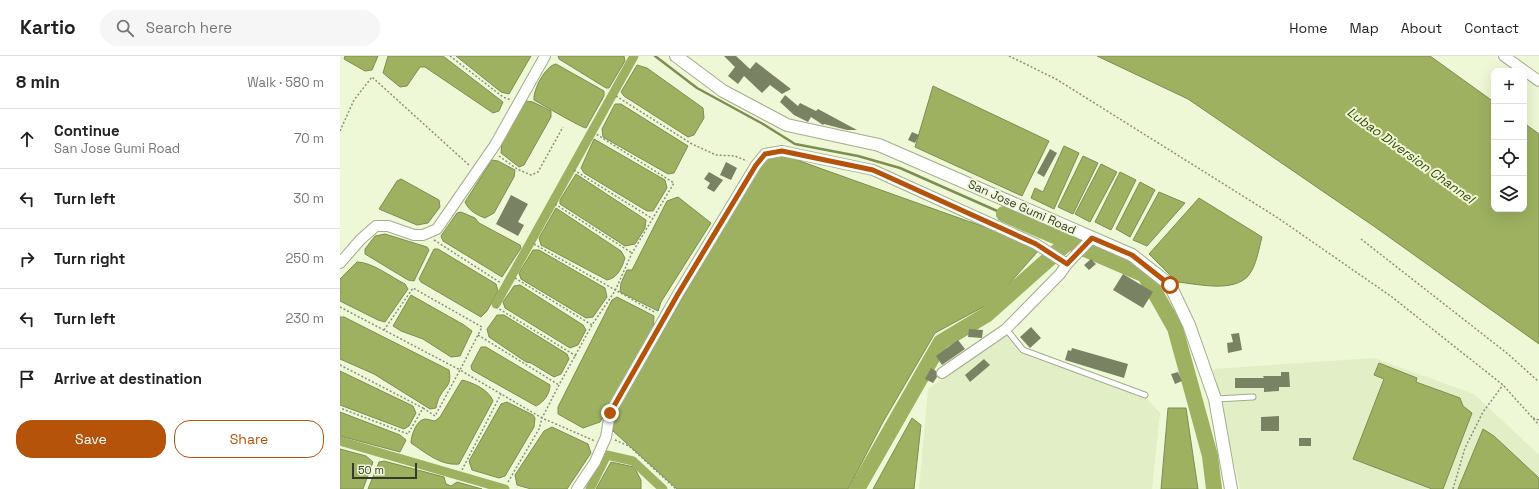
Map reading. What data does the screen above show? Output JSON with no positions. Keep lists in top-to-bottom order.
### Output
{
  "streets": {
    "street": ["San Jose Gumi Road"]
  },
  "water": ["Lubao Diversion Channel"],
  "scale_bar": "50 m",
  "page": {
    "header": "Kartio",
    "search": "Search here",
    "nav": [
      "Home",
      "Map",
      "About",
      "Contact"
    ],
    "heading": ["8 min", "Walk · 580 m"],
    "map_buttons": ["+", "−"],
    "list": [
      ["Continue", "San Jose Gumi Road", "70 m"],
      ["Turn left", "30 m"],
      ["Turn right", "250 m"],
      ["Turn left", "230 m"],
      "Arrive at destination"
    ],
    "buttons": ["Save", "Share"],
    "scale": "50 m"
  }
}
